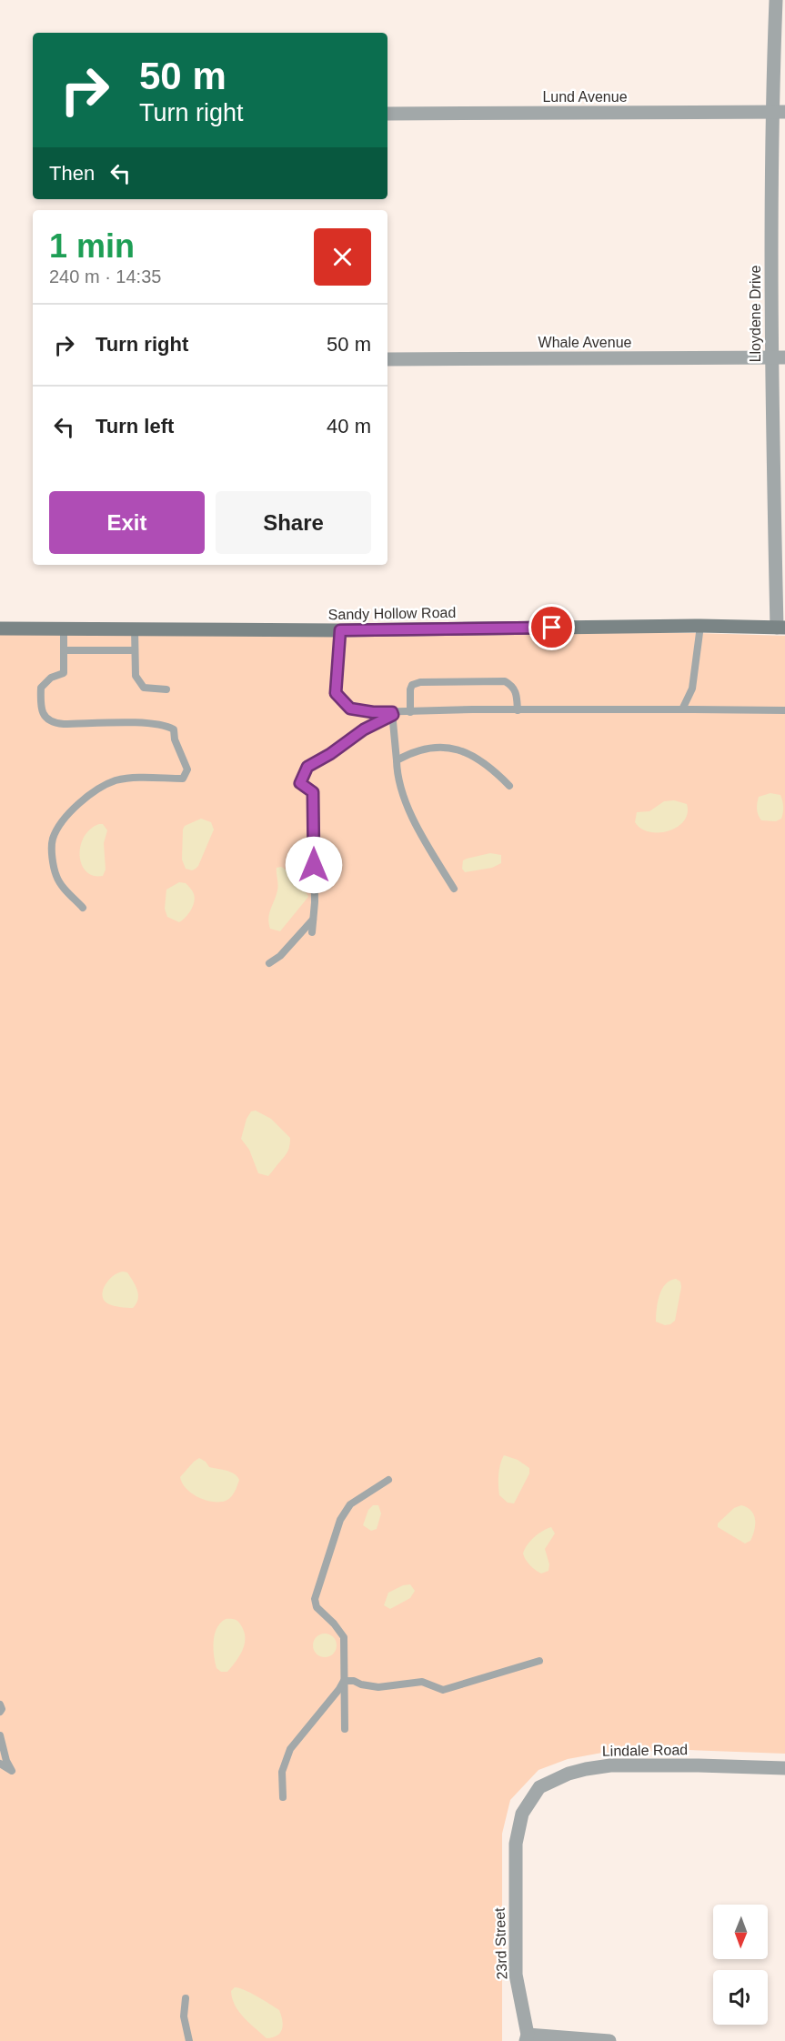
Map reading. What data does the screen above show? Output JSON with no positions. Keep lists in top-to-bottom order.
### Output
{
  "streets": {
    "street": [
      "Lund Avenue",
      "Lloydene Drive",
      "Whale Avenue",
      "Sandy Hollow Road",
      "Lindale Road",
      "23rd Street"
    ]
  },
  "crossings": [
    ["Lund Avenue", "Lloydene Drive"],
    ["Lloydene Drive", "Whale Avenue"],
    ["Lloydene Drive", "Sandy Hollow Road"],
    ["Lindale Road", "23rd Street"]
  ],
  "north": "bottom",
  "page": {
    "turn": ["50 m", "Turn right"],
    "then": "Then",
    "heading": ["1 min", "240 m · 14:35"],
    "list": [
      {
        "name": "Turn right",
        "value": "50 m"
      },
      {
        "name": "Turn left",
        "value": "40 m"
      }
    ],
    "buttons": ["Exit", "Share"]
  }
}
